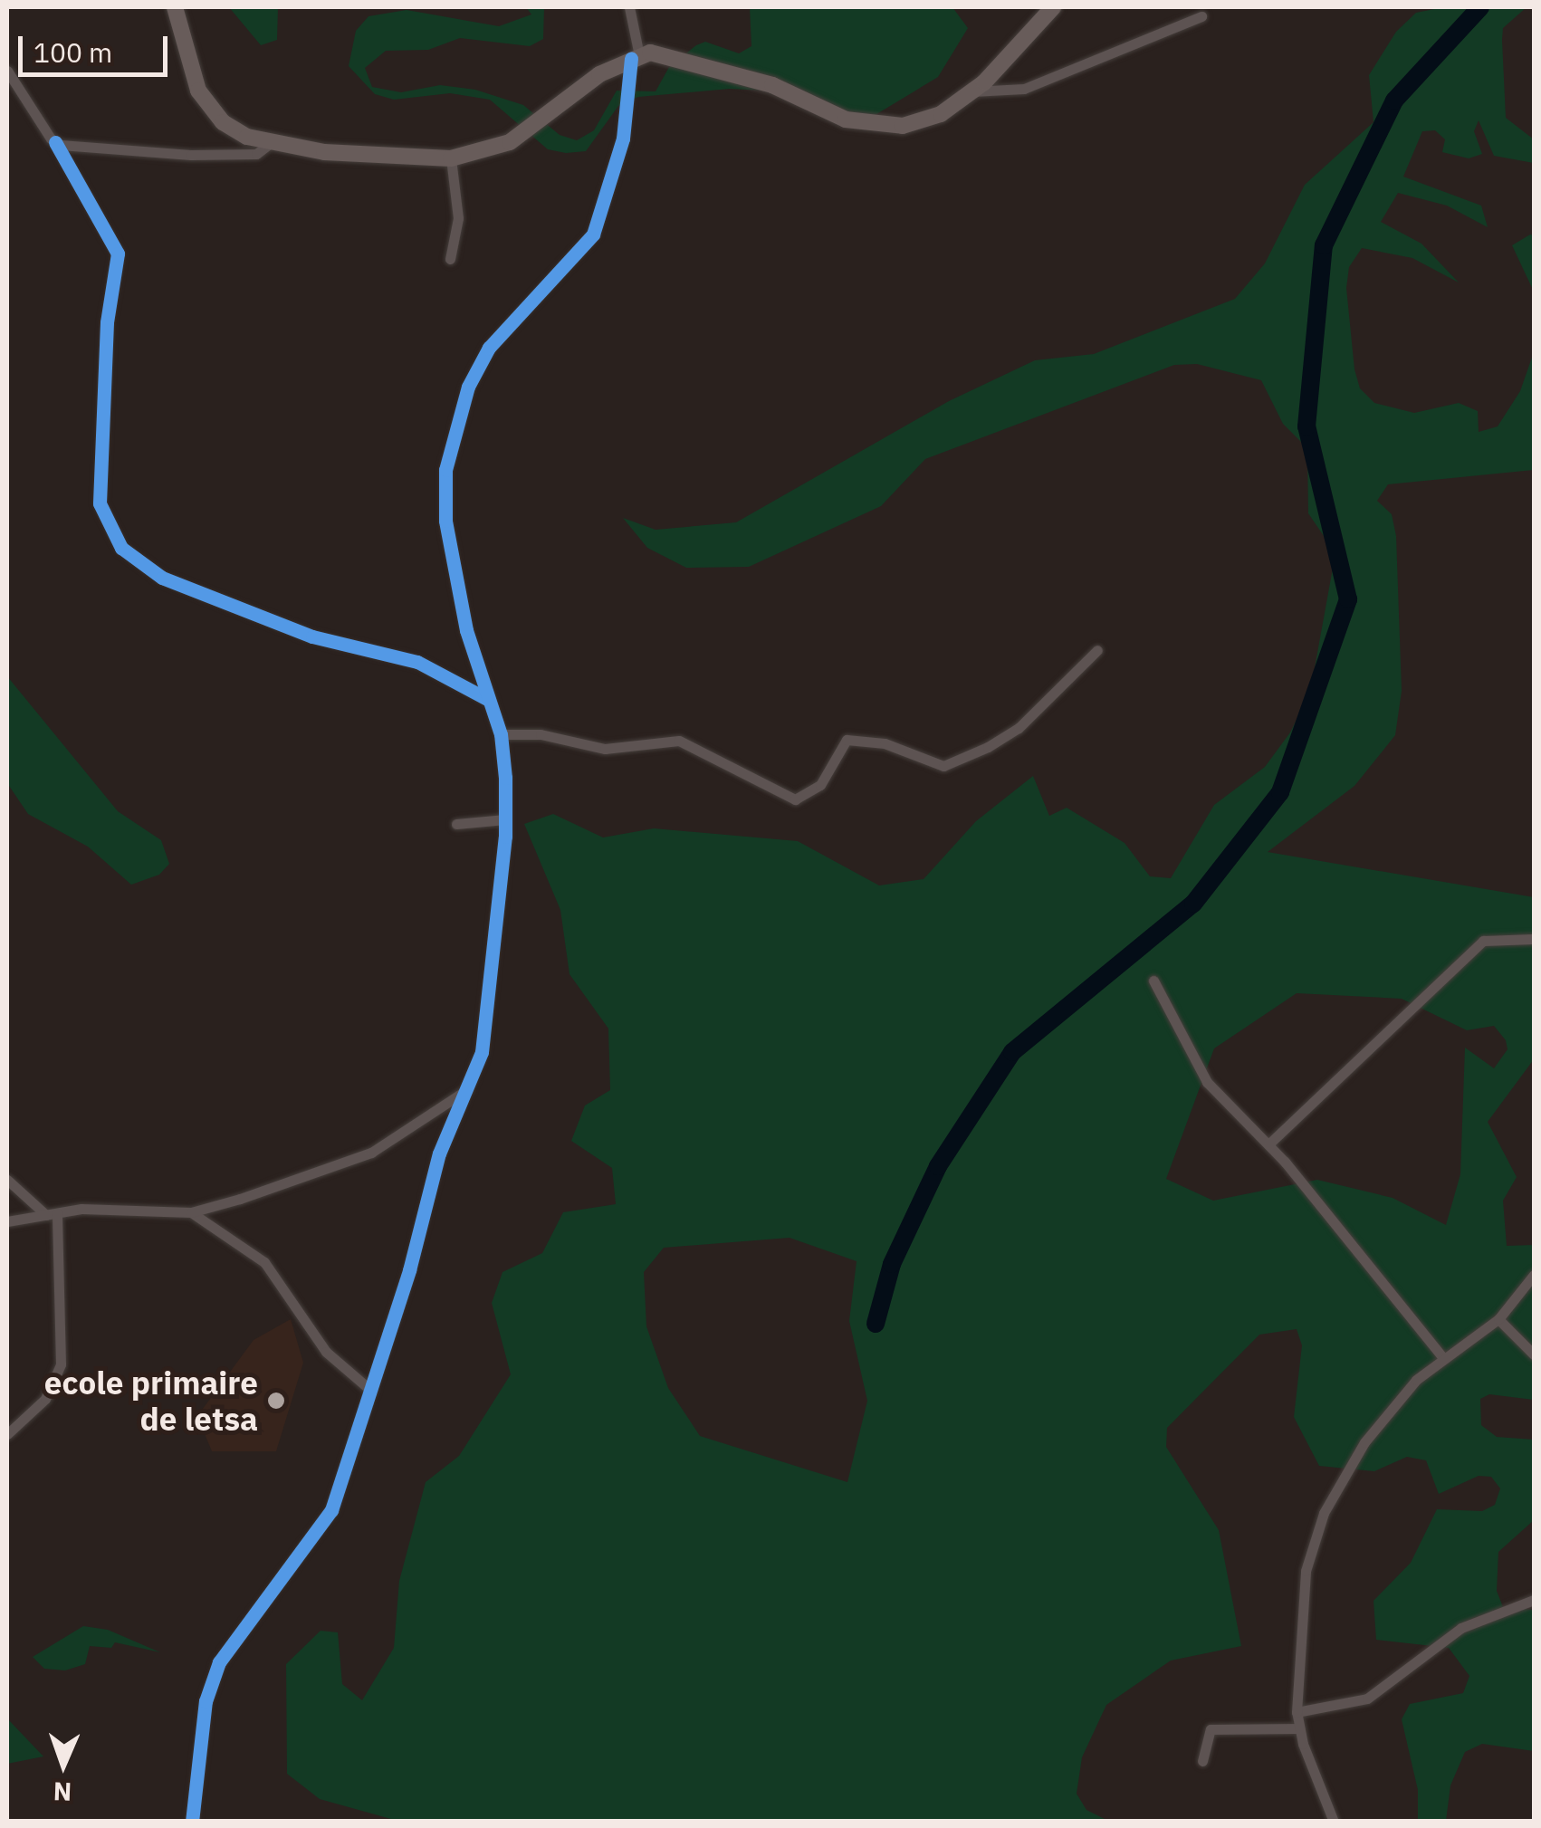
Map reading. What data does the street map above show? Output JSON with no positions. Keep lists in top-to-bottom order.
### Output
{
  "places": ["ecole primaire de letsa"],
  "scale_bar": "100 m",
  "north": "bottom"
}
